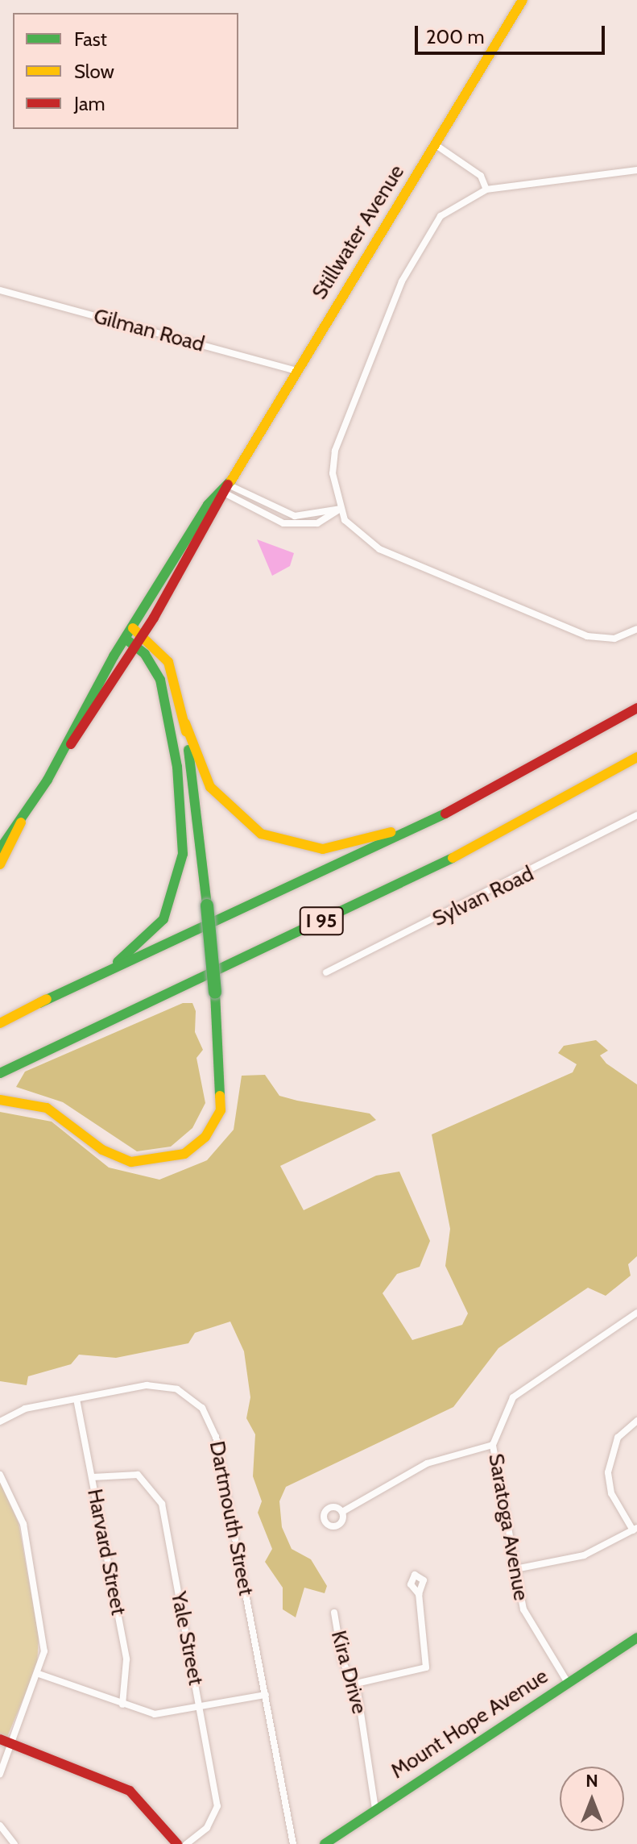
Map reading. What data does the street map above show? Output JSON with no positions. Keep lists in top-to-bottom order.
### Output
{
  "streets": {
    "main road": ["Stillwater Avenue", "I 95", "Mount Hope Avenue"],
    "street": [
      "Gilman Road",
      "Sylvan Road",
      "Dartmouth Street",
      "Saratoga Avenue",
      "Harvard Street",
      "Yale Street",
      "Kira Drive"
    ]
  },
  "crossings": [
    ["Stillwater Avenue", "Gilman Road"],
    ["Dartmouth Street", "Harvard Street"],
    ["Saratoga Avenue", "Mount Hope Avenue"],
    ["Harvard Street", "Yale Street"],
    ["Kira Drive", "Mount Hope Avenue"]
  ],
  "legend": ["Fast", "Slow", "Jam"],
  "scale_bar": "200 m",
  "north": "top"
}
